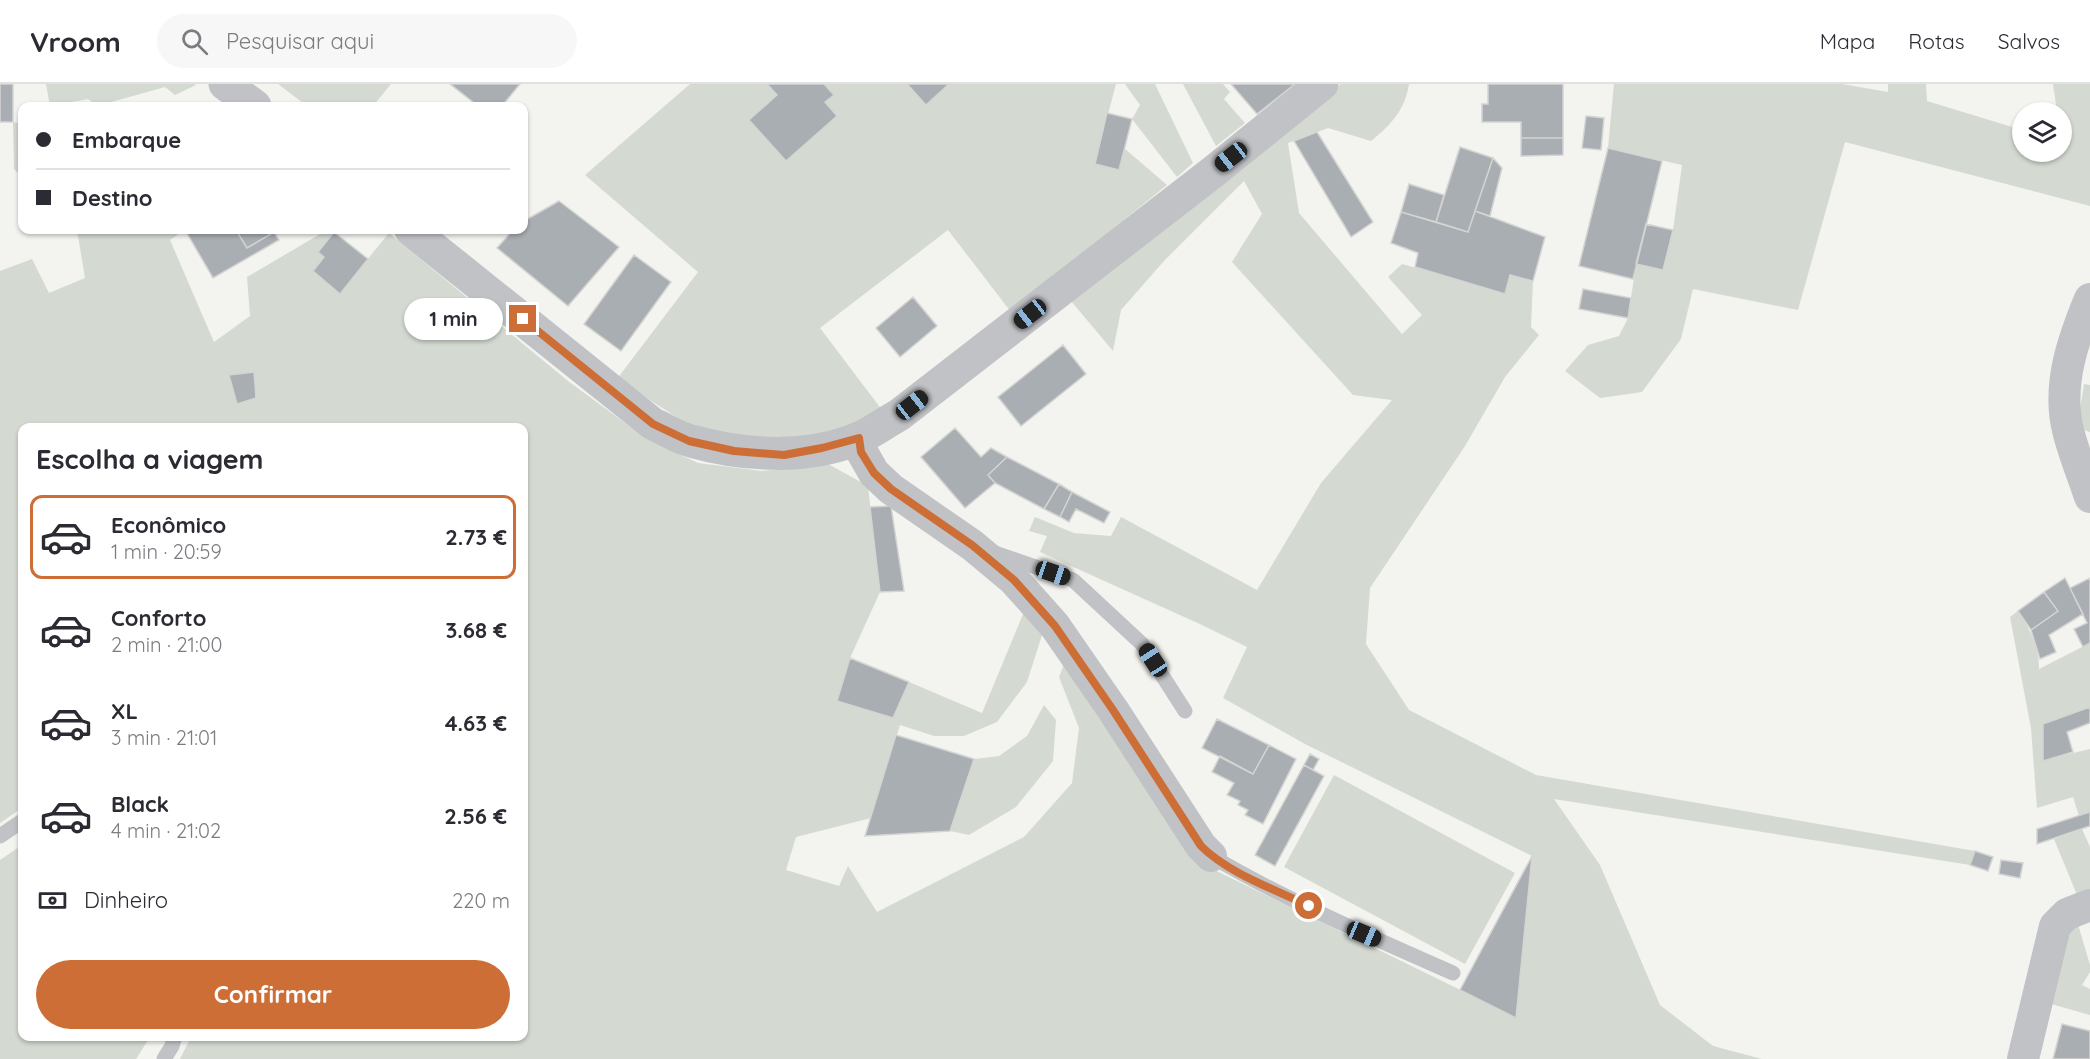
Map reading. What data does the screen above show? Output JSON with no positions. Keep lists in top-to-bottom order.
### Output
{
  "page": {
    "header": "Vroom",
    "search": "Pesquisar aqui",
    "nav": ["Mapa", "Rotas", "Salvos"],
    "banner": ["Embarque", "Destino"],
    "bubble": "1 min",
    "heading": "Escolha a viagem",
    "list": [
      {
        "name": "Econômico",
        "note": "1 min · 20:59",
        "value": "2.73 €"
      },
      {
        "name": "Conforto",
        "note": "2 min · 21:00",
        "value": "3.68 €"
      },
      {
        "name": "XL",
        "note": "3 min · 21:01",
        "value": "4.63 €"
      },
      {
        "name": "Black",
        "note": "4 min · 21:02",
        "value": "2.56 €"
      }
    ],
    "pay": ["Dinheiro", "220 m"],
    "buttons": "Confirmar"
  }
}
